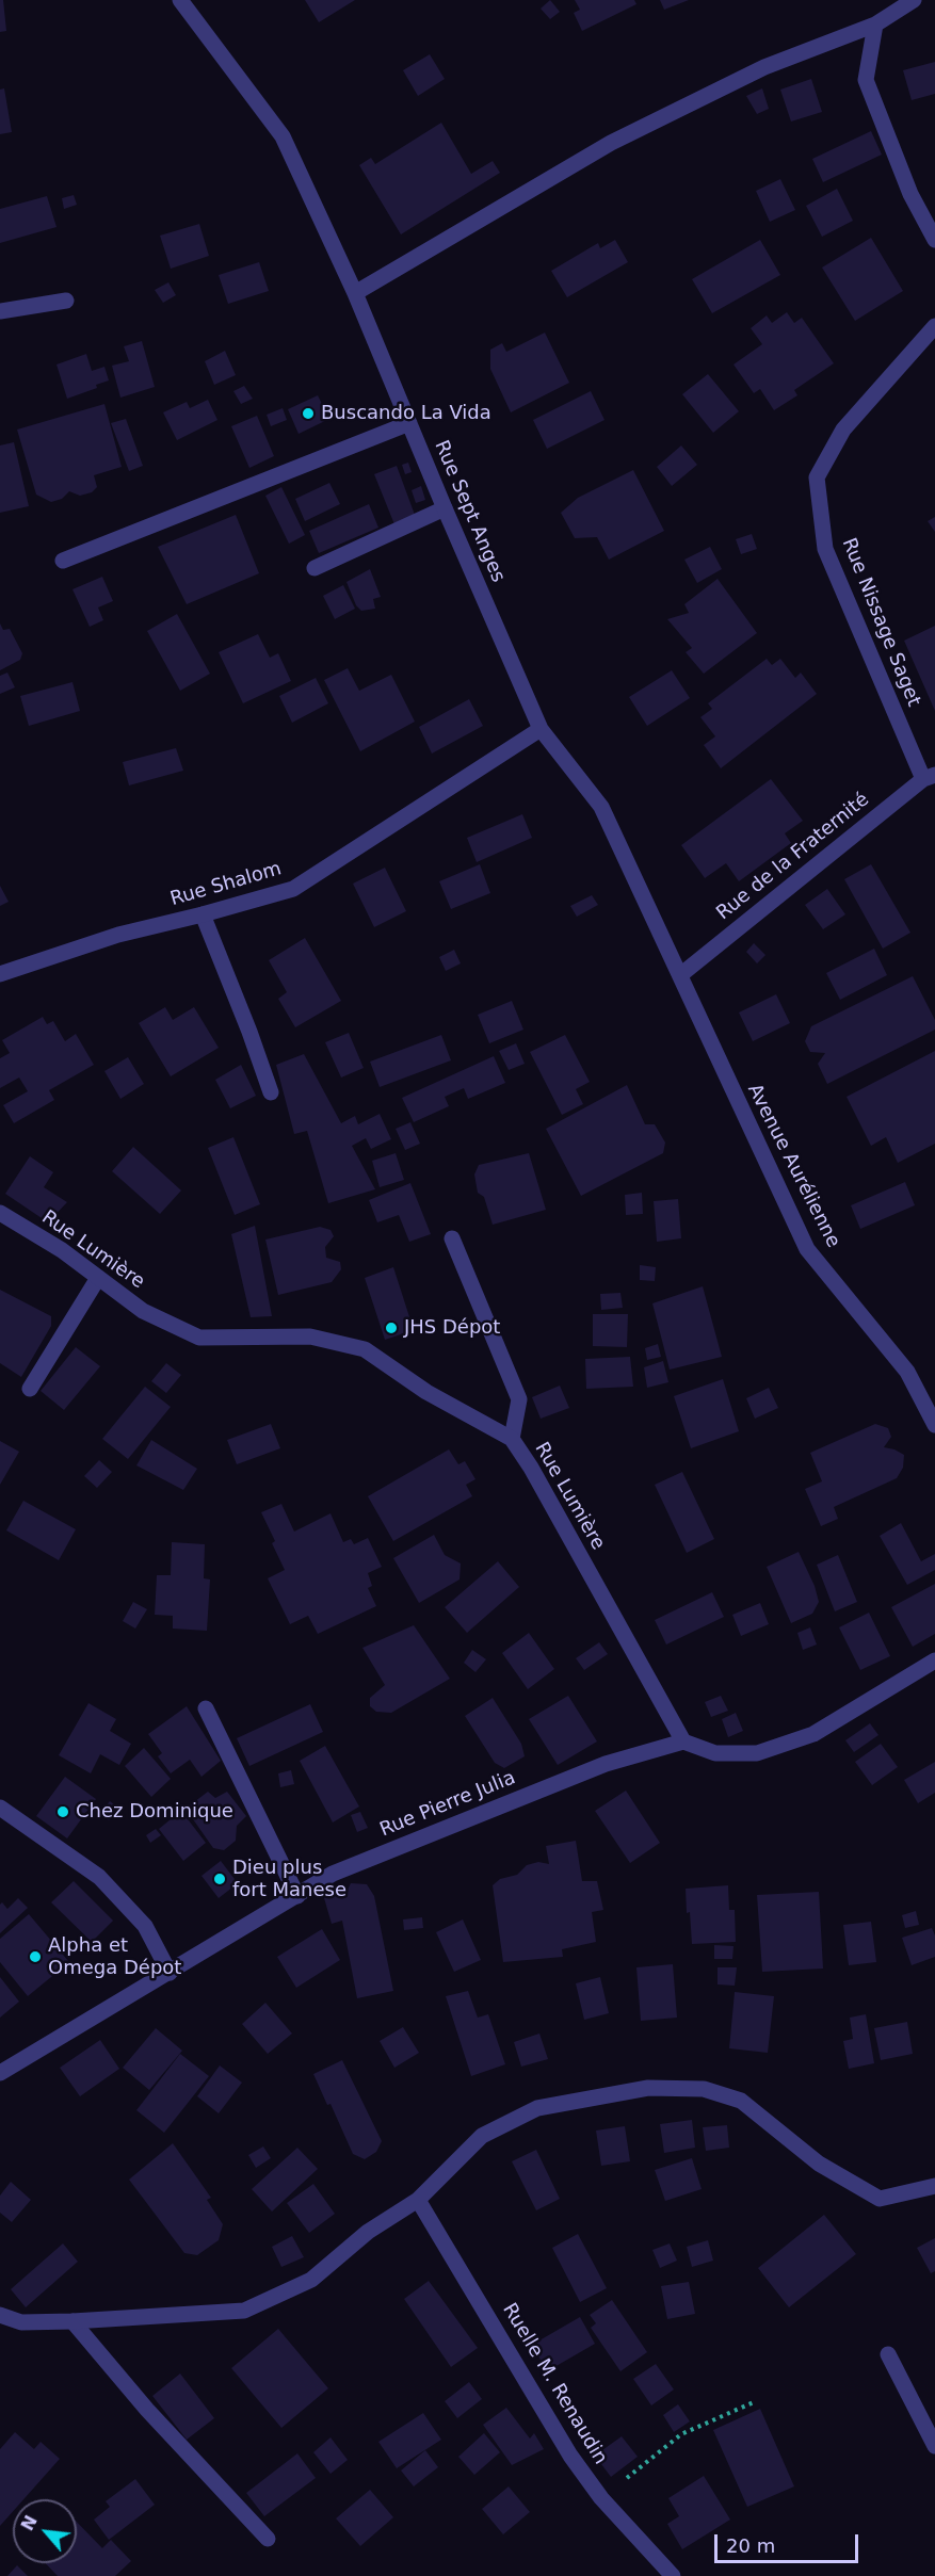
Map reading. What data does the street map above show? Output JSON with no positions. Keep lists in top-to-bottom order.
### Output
{
  "streets": {
    "street": [
      "Rue Sept Anges",
      "Rue Nissage Saget",
      "Rue de la Fraternité",
      "Rue Shalom",
      "Avenue Aurélienne",
      "Rue Lumière",
      "Rue Pierre Julia",
      "Ruelle M. Renaudin"
    ]
  },
  "crossings": [
    ["Rue Sept Anges", "Rue de la Fraternité"],
    ["Rue Sept Anges", "Rue Shalom"],
    ["Rue Sept Anges", "Avenue Aurélienne"],
    ["Rue Nissage Saget", "Rue de la Fraternité"],
    ["Rue de la Fraternité", "Avenue Aurélienne"],
    ["Rue Lumière", "Rue Pierre Julia"]
  ],
  "places": [
    "Buscando La Vida",
    "JHS Dépot",
    "Chez Dominique",
    "Dieu plus fort Manese",
    "Alpha et Omega Dépot"
  ],
  "scale_bar": "20 m",
  "north": "top left"
}
